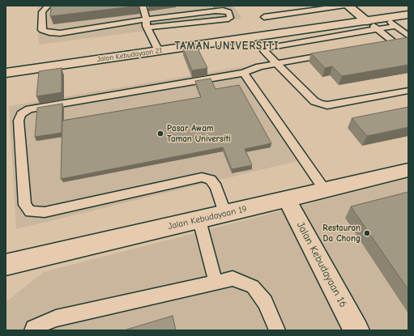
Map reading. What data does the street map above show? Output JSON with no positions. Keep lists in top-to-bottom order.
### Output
{
  "streets": {
    "street": ["Jalan Kebudayaan 21", "Jalan Kebudayaan 19", "Jalan Kebudayaan 16"]
  },
  "crossings": [
    ["Jalan Kebudayaan 19", "Jalan Kebudayaan 16"]
  ],
  "districts": ["TAMAN UNIVERSITI"],
  "places": ["Pasar Awam Taman Universiti", "Restauran Da Chong"]
}
